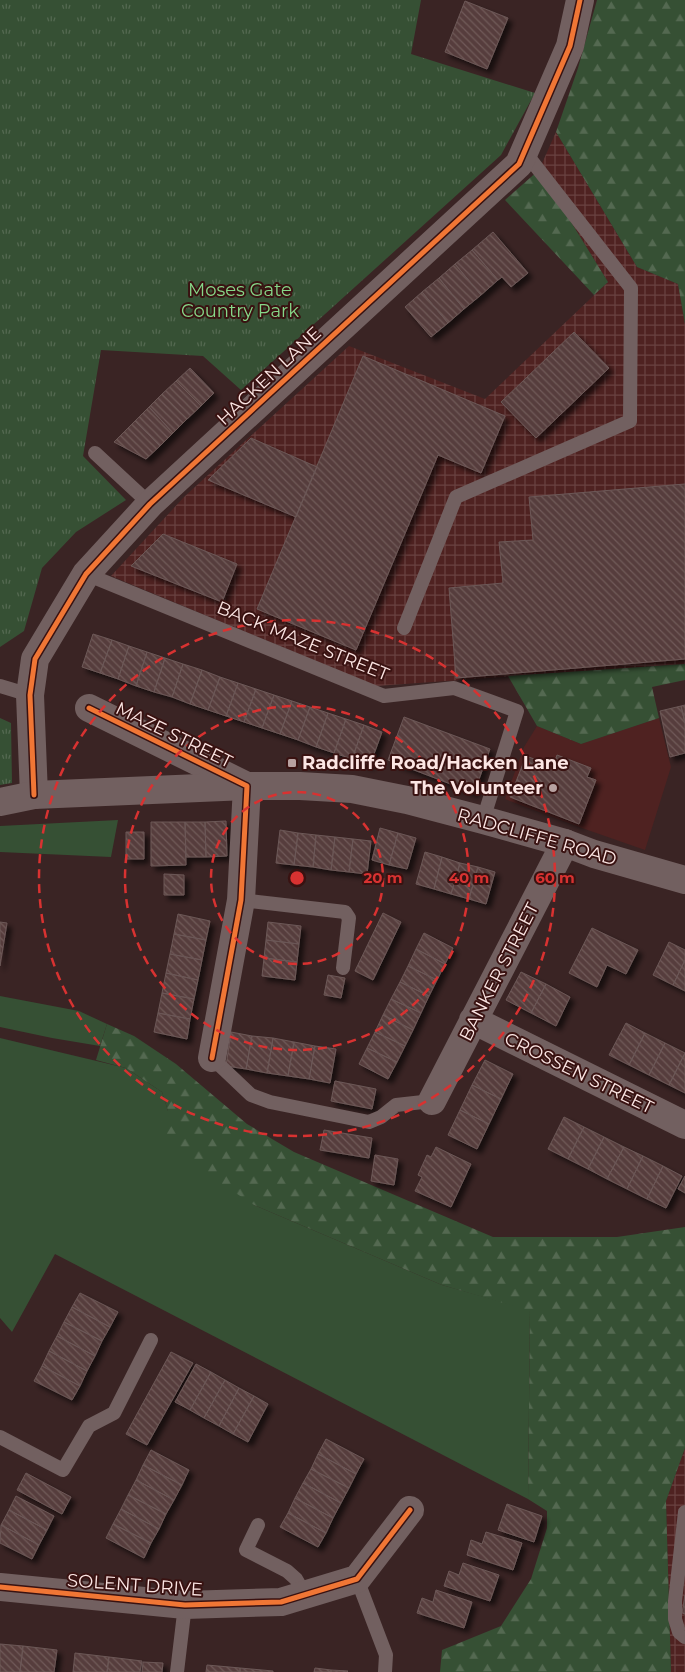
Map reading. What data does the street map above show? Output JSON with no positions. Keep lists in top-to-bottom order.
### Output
{
  "streets": {
    "street": [
      "HACKEN LANE",
      "MAZE STREET",
      "RADCLIFFE ROAD",
      "BANKER STREET",
      "CROSSEN STREET",
      "SOLENT DRIVE"
    ],
    "lane": ["BACK MAZE STREET"]
  },
  "crossings": [
    ["HACKEN LANE", "BACK MAZE STREET"],
    ["HACKEN LANE", "RADCLIFFE ROAD"],
    ["BACK MAZE STREET", "RADCLIFFE ROAD"],
    ["MAZE STREET", "RADCLIFFE ROAD"],
    ["RADCLIFFE ROAD", "BANKER STREET"],
    ["BANKER STREET", "CROSSEN STREET"]
  ],
  "parks": ["Moses Gate Country Park"],
  "places": {
    "transit": ["Radcliffe Road/Hacken Lane"],
    "other": ["The Volunteer"]
  },
  "rings": ["20 m", "40 m", "60 m"]
}
